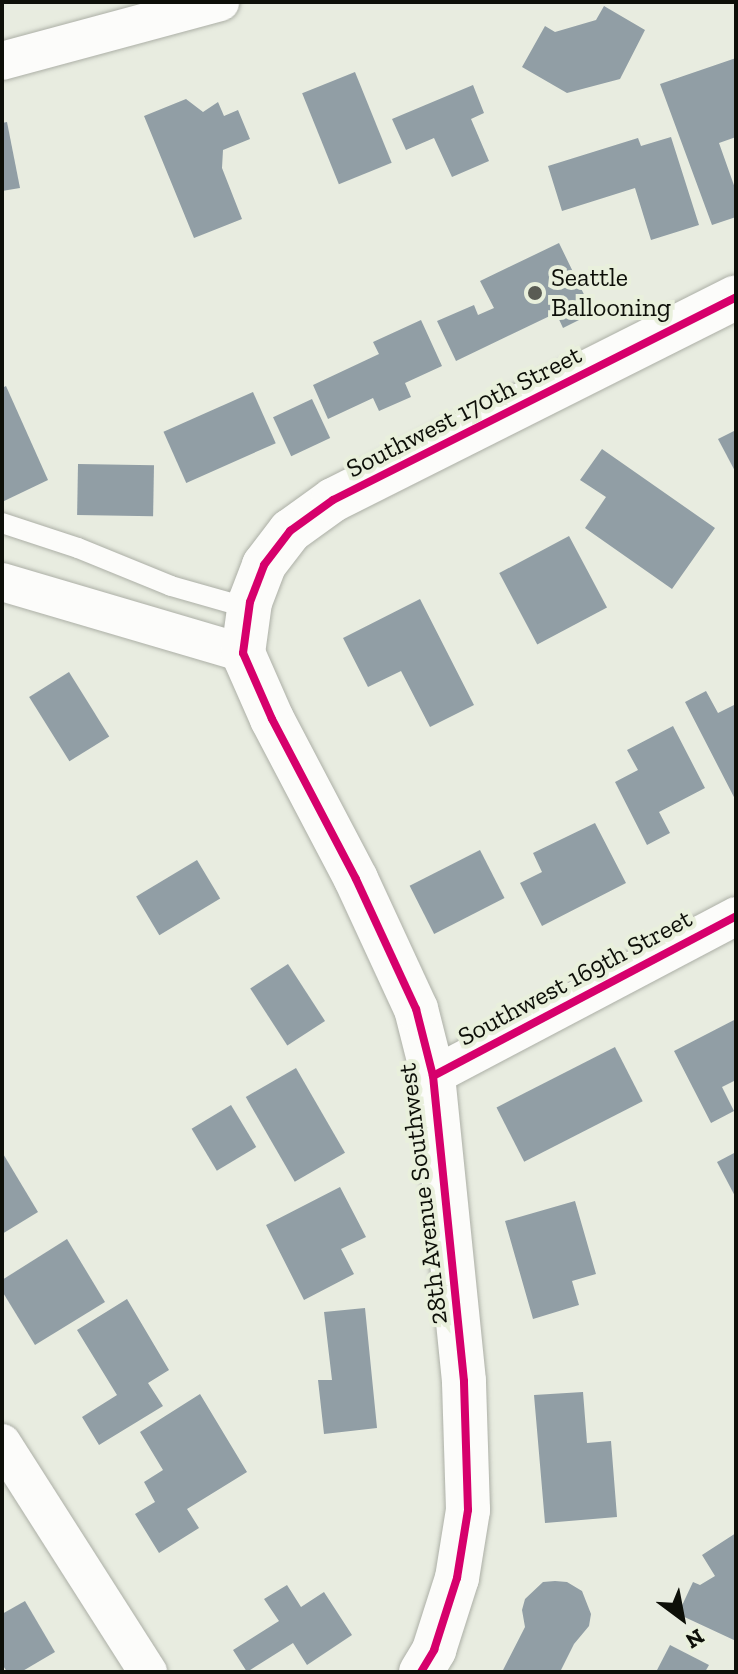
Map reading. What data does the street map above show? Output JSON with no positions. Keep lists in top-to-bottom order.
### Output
{
  "streets": {
    "street": ["Southwest 170th Street", "Southwest 169th Street", "28th Avenue Southwest"]
  },
  "crossings": [
    ["Southwest 170th Street", "28th Avenue Southwest"],
    ["Southwest 169th Street", "28th Avenue Southwest"]
  ],
  "places": ["Seattle Ballooning"],
  "north": "bottom right"
}
